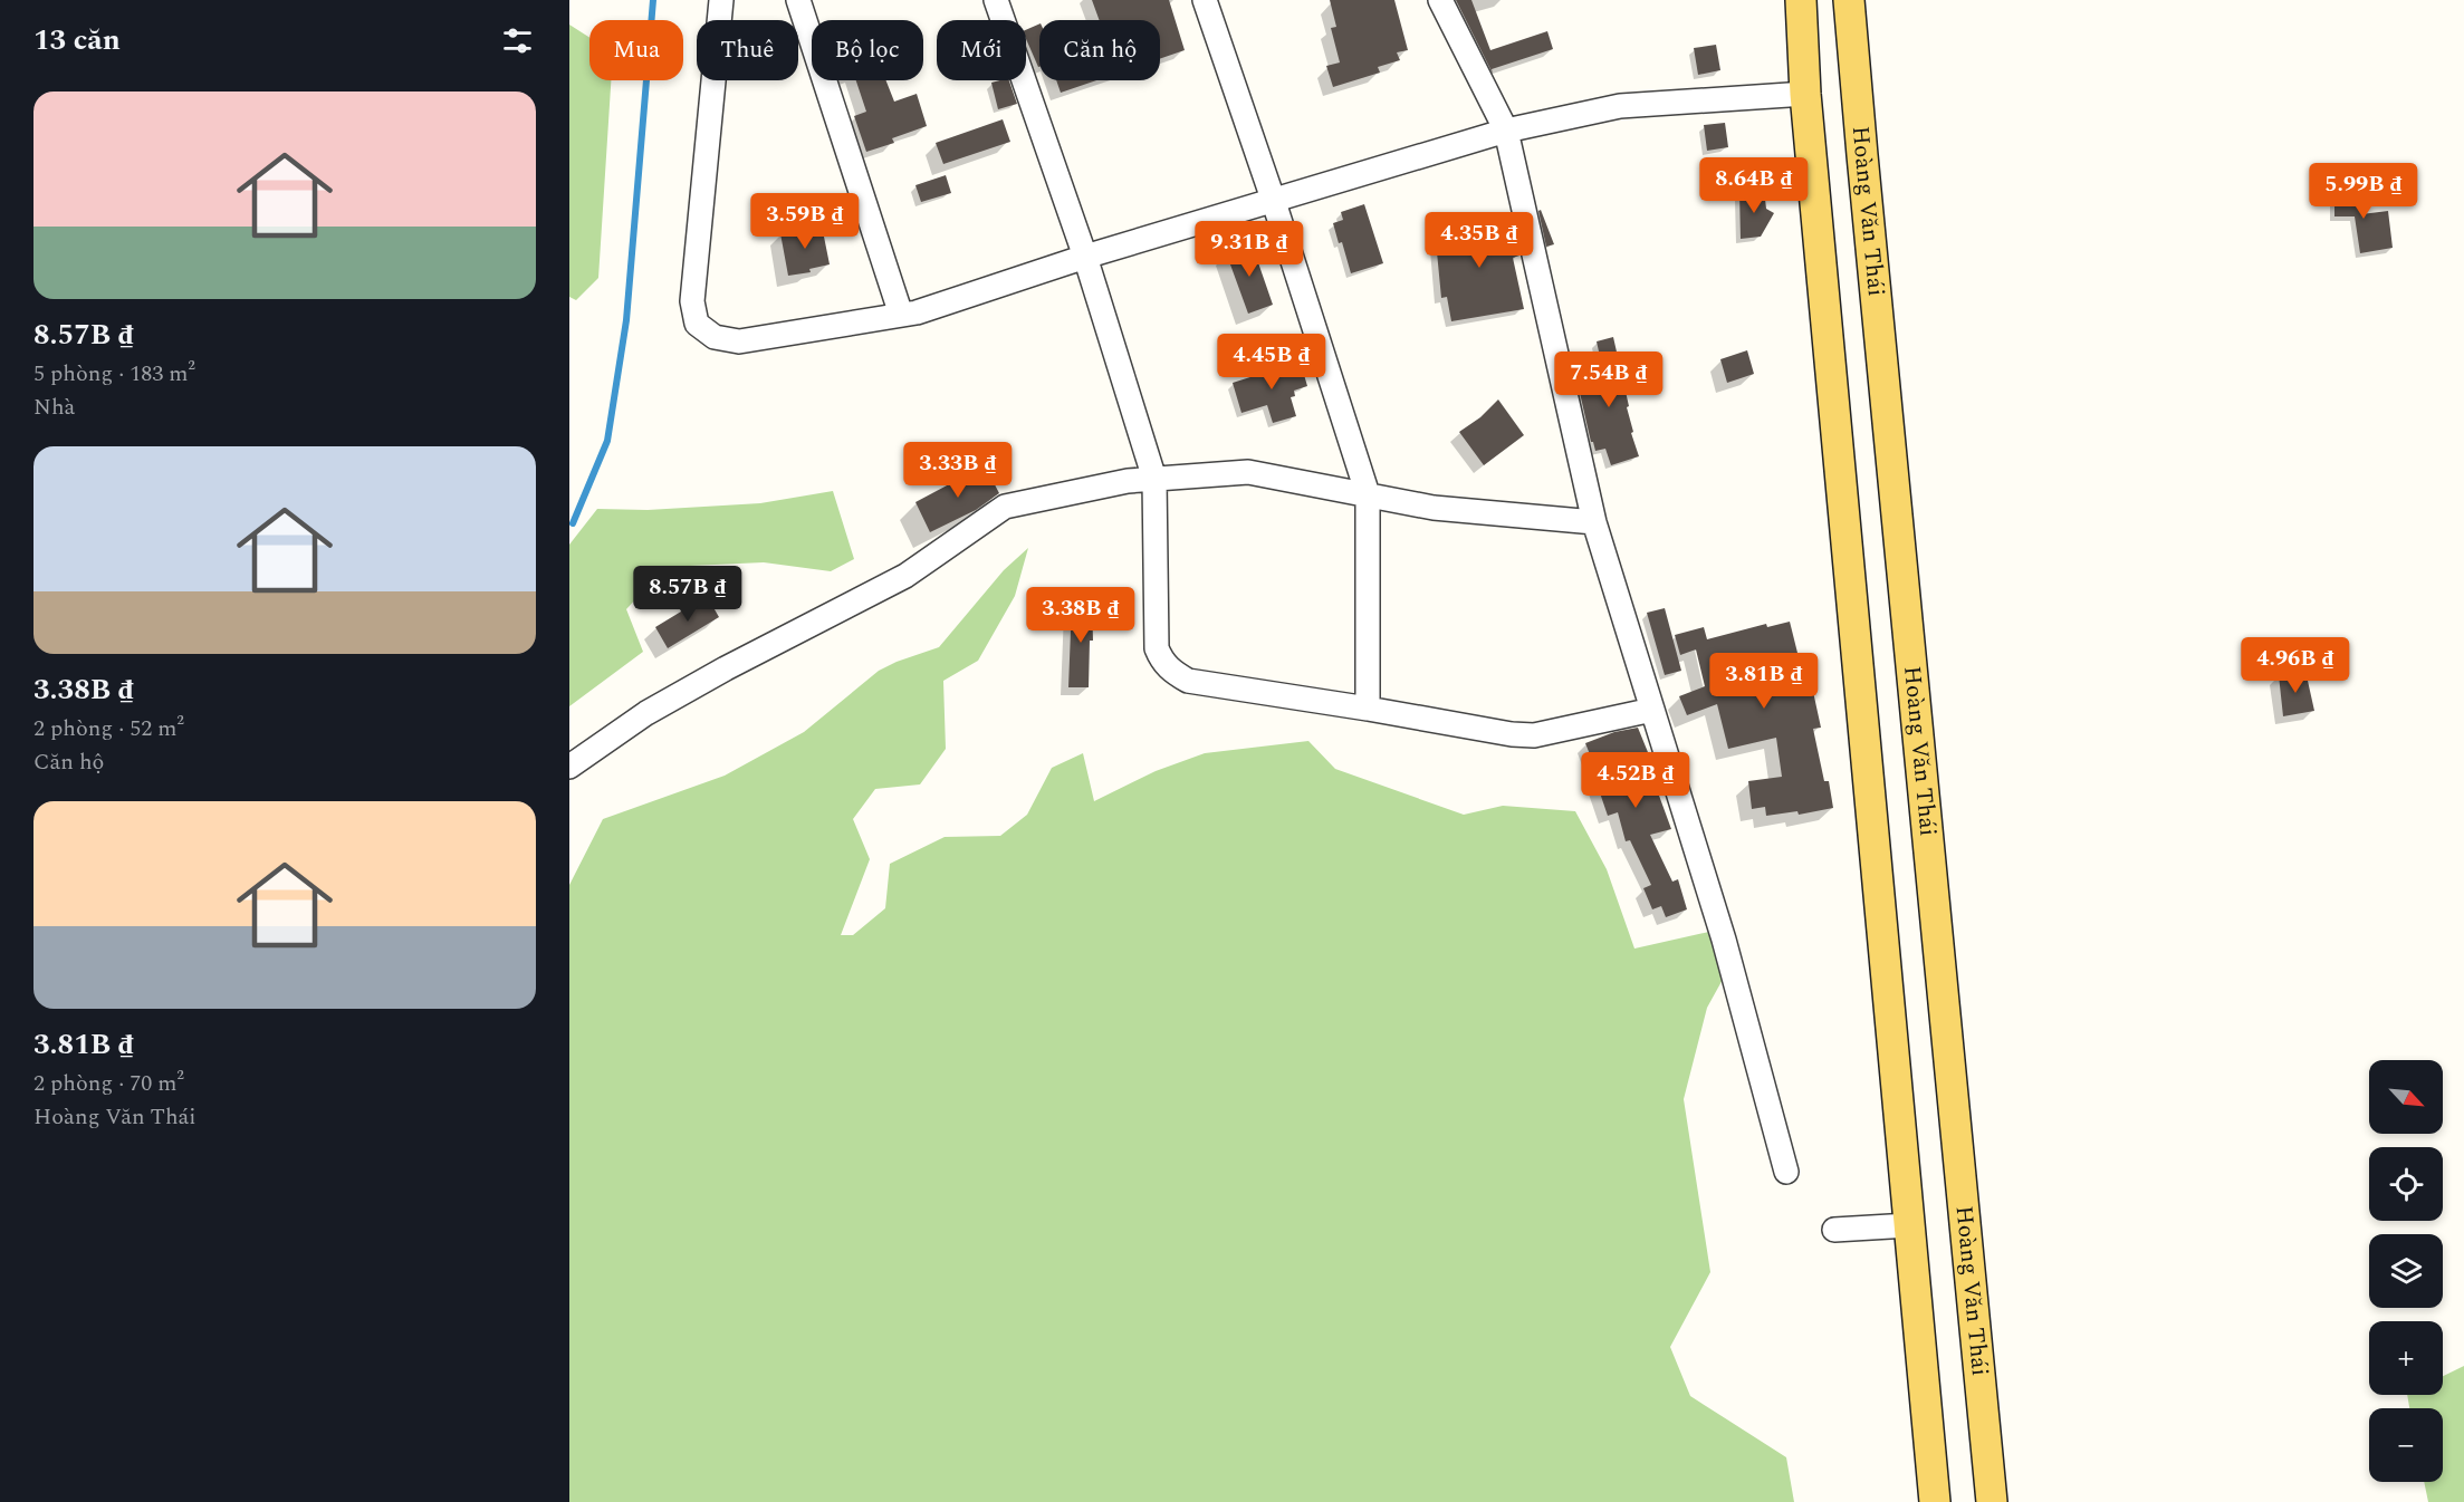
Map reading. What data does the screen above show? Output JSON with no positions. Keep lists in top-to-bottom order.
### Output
{
  "streets": {
    "main road": ["Hoàng Văn Thái"]
  },
  "north": "bottom right",
  "page": {
    "heading": "13 căn",
    "chip": [
      "Mua",
      "Thuê",
      "Bộ lọc",
      "Mới",
      "Căn hộ"
    ],
    "list": [
      {
        "name": "8.57B ₫",
        "note": "5 phòng · 183 m² · Nhà"
      },
      {
        "name": "3.38B ₫",
        "note": "2 phòng · 52 m² · Căn hộ"
      },
      {
        "name": "3.81B ₫",
        "note": "2 phòng · 70 m² · Hoàng Văn Thái"
      }
    ],
    "price": [
      "8.64B ₫",
      "5.99B ₫",
      "3.59B ₫",
      "4.35B ₫",
      "9.31B ₫",
      "4.45B ₫",
      "7.54B ₫",
      "3.33B ₫",
      "8.57B ₫",
      "3.38B ₫",
      "4.96B ₫",
      "3.81B ₫",
      "4.52B ₫"
    ],
    "map_buttons": ["+", "−"]
  }
}
